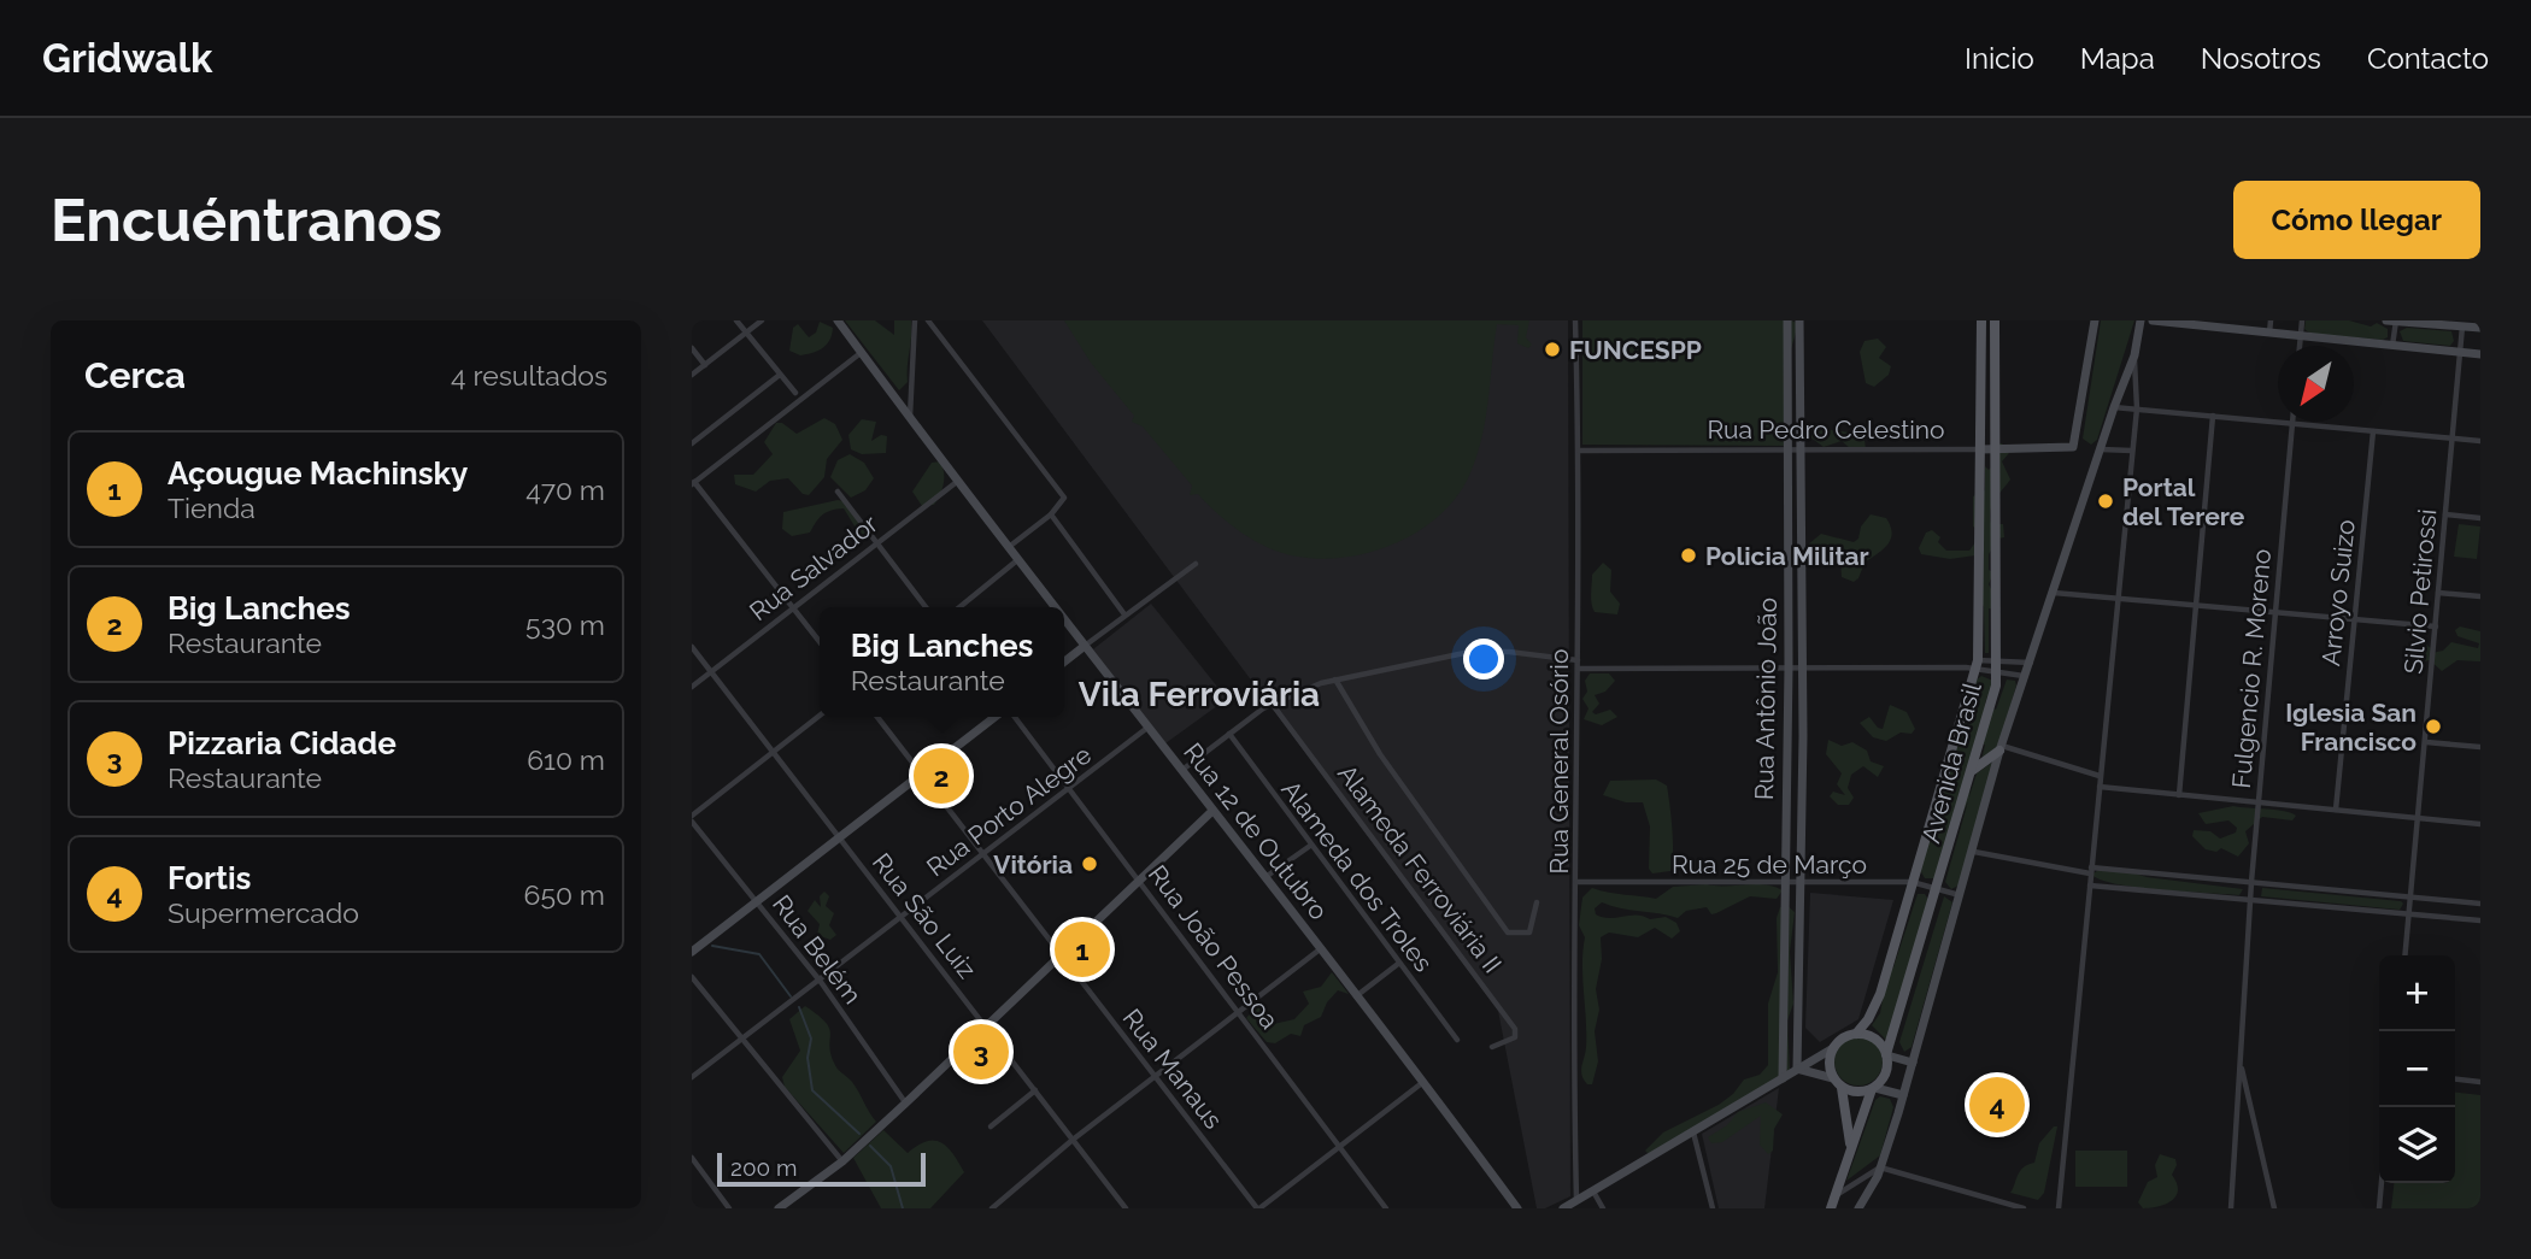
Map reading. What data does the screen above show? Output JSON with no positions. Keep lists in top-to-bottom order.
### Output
{
  "streets": {
    "main road": [
      "Rua Pedro Celestino",
      "Rua Antônio João",
      "Avenida Brasil",
      "Rua 12 de Outubro"
    ],
    "street": [
      "Rua Salvador",
      "Silvio Petirossi",
      "Arroyo Suizo",
      "Fulgencio R. Moreno",
      "Rua General Osório",
      "Rua Porto Alegre",
      "Rua 25 de Março",
      "Alameda Ferroviária II",
      "Alameda dos Troles",
      "Rua São Luiz",
      "Rua João Pessoa",
      "Rua Belém",
      "Rua Manaus"
    ]
  },
  "crossings": [
    ["Rua Pedro Celestino", "Rua Antônio João"],
    ["Rua Pedro Celestino", "Rua General Osório"],
    ["Rua Pedro Celestino", "Avenida Brasil"],
    ["Rua Salvador", "Rua 12 de Outubro"],
    ["Rua Salvador", "Rua São Luiz"],
    ["Rua Antônio João", "Rua 25 de Março"],
    ["Rua General Osório", "Rua 25 de Março"],
    ["Avenida Brasil", "Rua 25 de Março"],
    ["Rua Porto Alegre", "Rua 12 de Outubro"],
    ["Rua Porto Alegre", "Rua São Luiz"],
    ["Rua Porto Alegre", "Rua João Pessoa"],
    ["Rua Porto Alegre", "Rua Belém"],
    ["Rua Porto Alegre", "Rua Manaus"]
  ],
  "districts": ["Vila Ferroviária"],
  "places": [
    "FUNCESPP",
    "Portal del Terere",
    "Policia Militar",
    "Iglesia San Francisco",
    "Vitória"
  ],
  "scale_bar": "200 m",
  "north": "bottom left",
  "page": {
    "header": "Gridwalk",
    "nav": [
      "Inicio",
      "Mapa",
      "Nosotros",
      "Contacto"
    ],
    "buttons": "Cómo llegar",
    "title": "Encuéntranos",
    "heading": ["Cerca", "4 resultados"],
    "list": [
      {
        "mark": "1",
        "name": "Açougue Machinsky",
        "note": "Tienda",
        "value": "470 m"
      },
      {
        "mark": "2",
        "name": "Big Lanches",
        "note": "Restaurante",
        "value": "530 m"
      },
      {
        "mark": "3",
        "name": "Pizzaria Cidade",
        "note": "Restaurante",
        "value": "610 m"
      },
      {
        "mark": "4",
        "name": "Fortis",
        "note": "Supermercado",
        "value": "650 m"
      }
    ],
    "popup": ["Big Lanches", "Restaurante"],
    "pins": [
      "2",
      "1",
      "3",
      "4"
    ],
    "map_buttons": ["+", "−"],
    "scale": "200 m"
  }
}
